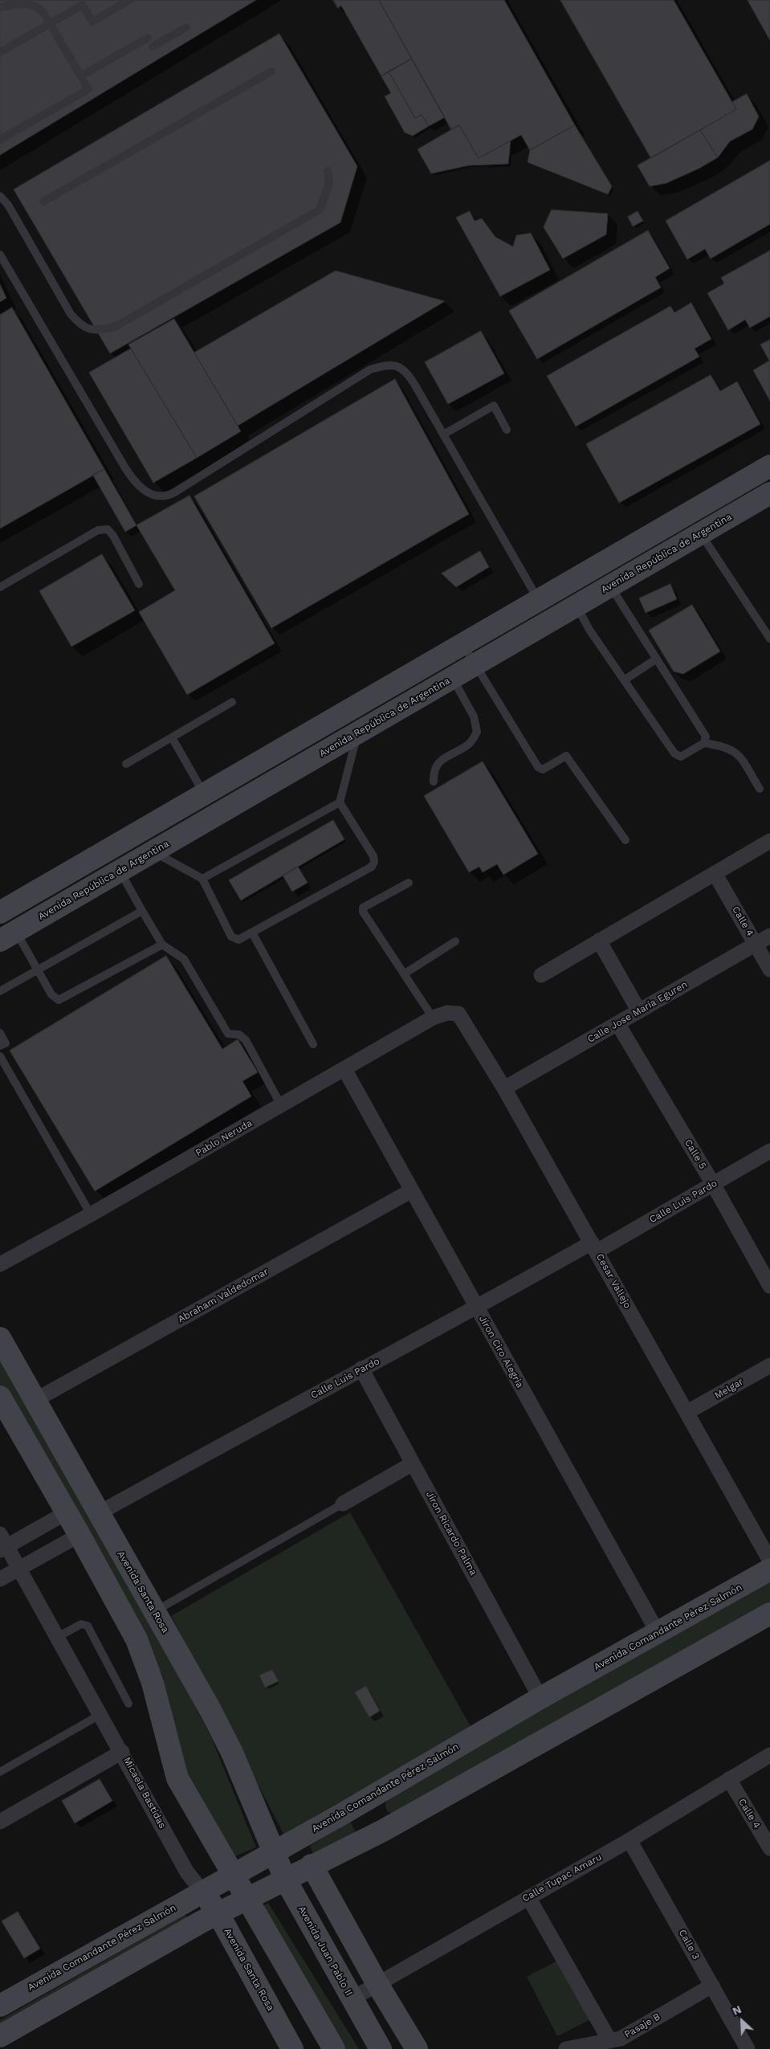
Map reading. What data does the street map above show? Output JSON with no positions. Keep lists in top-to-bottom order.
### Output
{
  "streets": {
    "main road": [
      "Avenida República de Argentina",
      "Avenida Santa Rosa",
      "Avenida Comandante Pérez Salmón",
      "Avenida Juan Pablo II"
    ],
    "street": [
      "Calle 4",
      "Calle Jose María Eguren",
      "Pablo Neruda",
      "Calle 5",
      "Calle Luis Pardo",
      "Cesar Vallejo",
      "Abraham Valdedomar",
      "Jíron Ciro Alegria",
      "Melgar",
      "Jíron Ricardo Palma",
      "Micaela Bastidas",
      "Calle Tupac Amaru",
      "Calle 3",
      "Pasaje B"
    ]
  },
  "crossings": [
    ["Calle 4", "Calle Jose María Eguren"],
    ["Calle 4", "Calle Tupac Amaru"],
    ["Calle Jose María Eguren", "Calle 5"],
    ["Calle Jose María Eguren", "Cesar Vallejo"],
    ["Pablo Neruda", "Cesar Vallejo"],
    ["Pablo Neruda", "Jíron Ciro Alegria"],
    ["Calle 5", "Calle Luis Pardo"],
    ["Calle Luis Pardo", "Cesar Vallejo"],
    ["Calle Luis Pardo", "Jíron Ciro Alegria"],
    ["Calle Luis Pardo", "Jíron Ricardo Palma"],
    ["Calle Luis Pardo", "Avenida Santa Rosa"],
    ["Cesar Vallejo", "Melgar"],
    ["Abraham Valdedomar", "Jíron Ciro Alegria"],
    ["Abraham Valdedomar", "Avenida Santa Rosa"],
    ["Jíron Ciro Alegria", "Avenida Comandante Pérez Salmón"],
    ["Jíron Ricardo Palma", "Avenida Comandante Pérez Salmón"],
    ["Avenida Santa Rosa", "Avenida Comandante Pérez Salmón"],
    ["Avenida Santa Rosa", "Micaela Bastidas"],
    ["Avenida Santa Rosa", "Avenida Juan Pablo II"],
    ["Avenida Comandante Pérez Salmón", "Micaela Bastidas"],
    ["Avenida Comandante Pérez Salmón", "Avenida Juan Pablo II"],
    ["Calle Tupac Amaru", "Calle 3"],
    ["Calle Tupac Amaru", "Avenida Juan Pablo II"],
    ["Calle 3", "Pasaje B"]
  ],
  "north": "top left"
}
